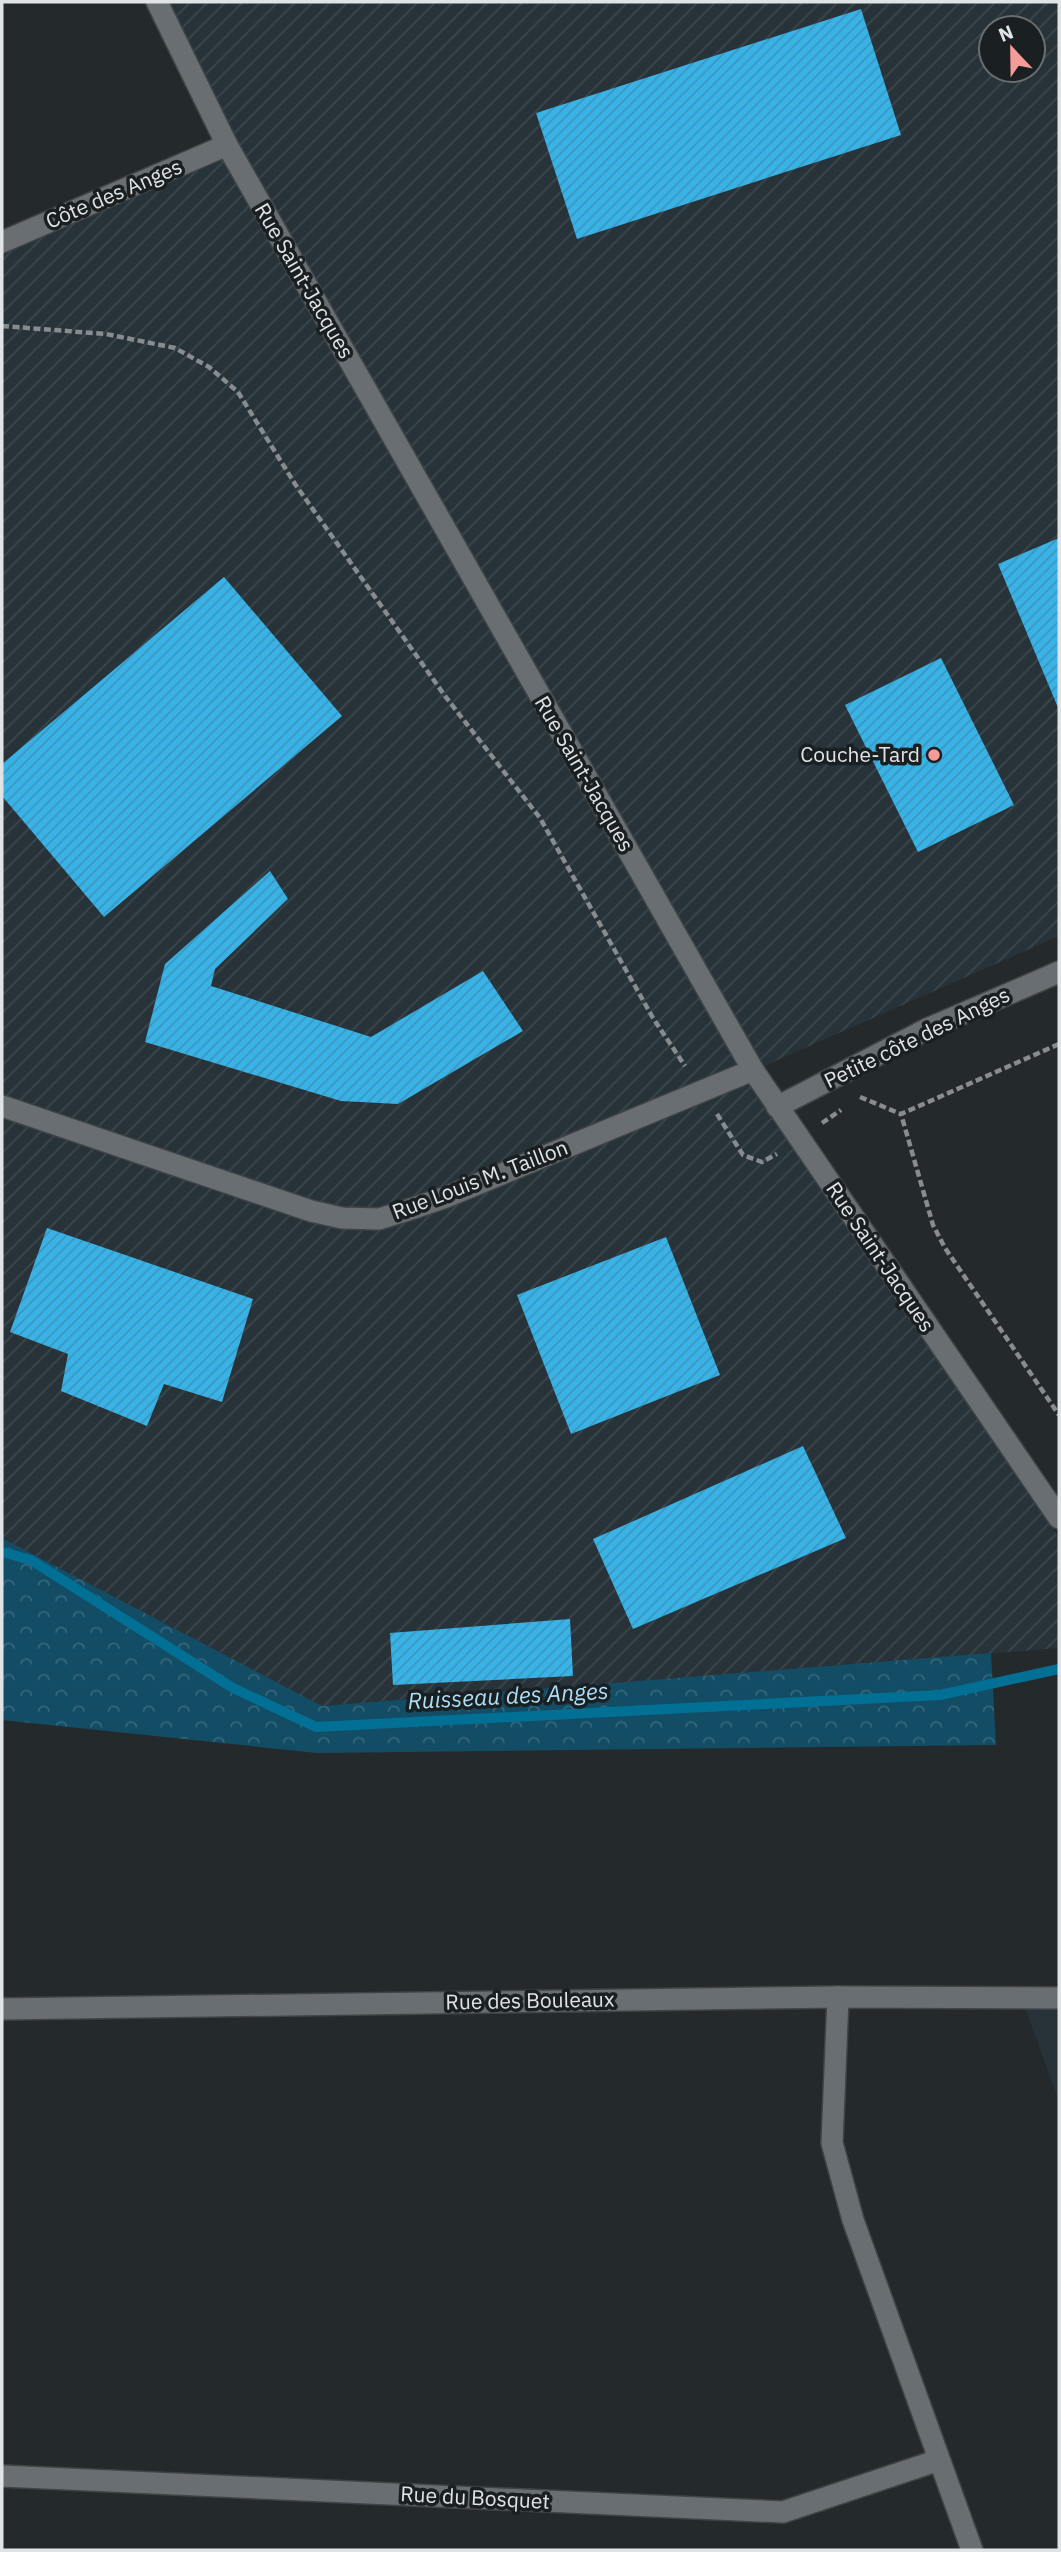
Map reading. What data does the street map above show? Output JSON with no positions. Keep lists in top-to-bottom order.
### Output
{
  "streets": {
    "street": [
      "Côte des Anges",
      "Rue Saint-Jacques",
      "Petite côte des Anges",
      "Rue Louis M. Taillon",
      "Rue des Bouleaux",
      "Rue du Bosquet"
    ]
  },
  "crossings": [
    ["Côte des Anges", "Rue Saint-Jacques"],
    ["Rue Saint-Jacques", "Petite côte des Anges"],
    ["Rue Saint-Jacques", "Rue Louis M. Taillon"]
  ],
  "water": ["Ruisseau des Anges"],
  "places": ["Couche-Tard"],
  "north": "top"
}
